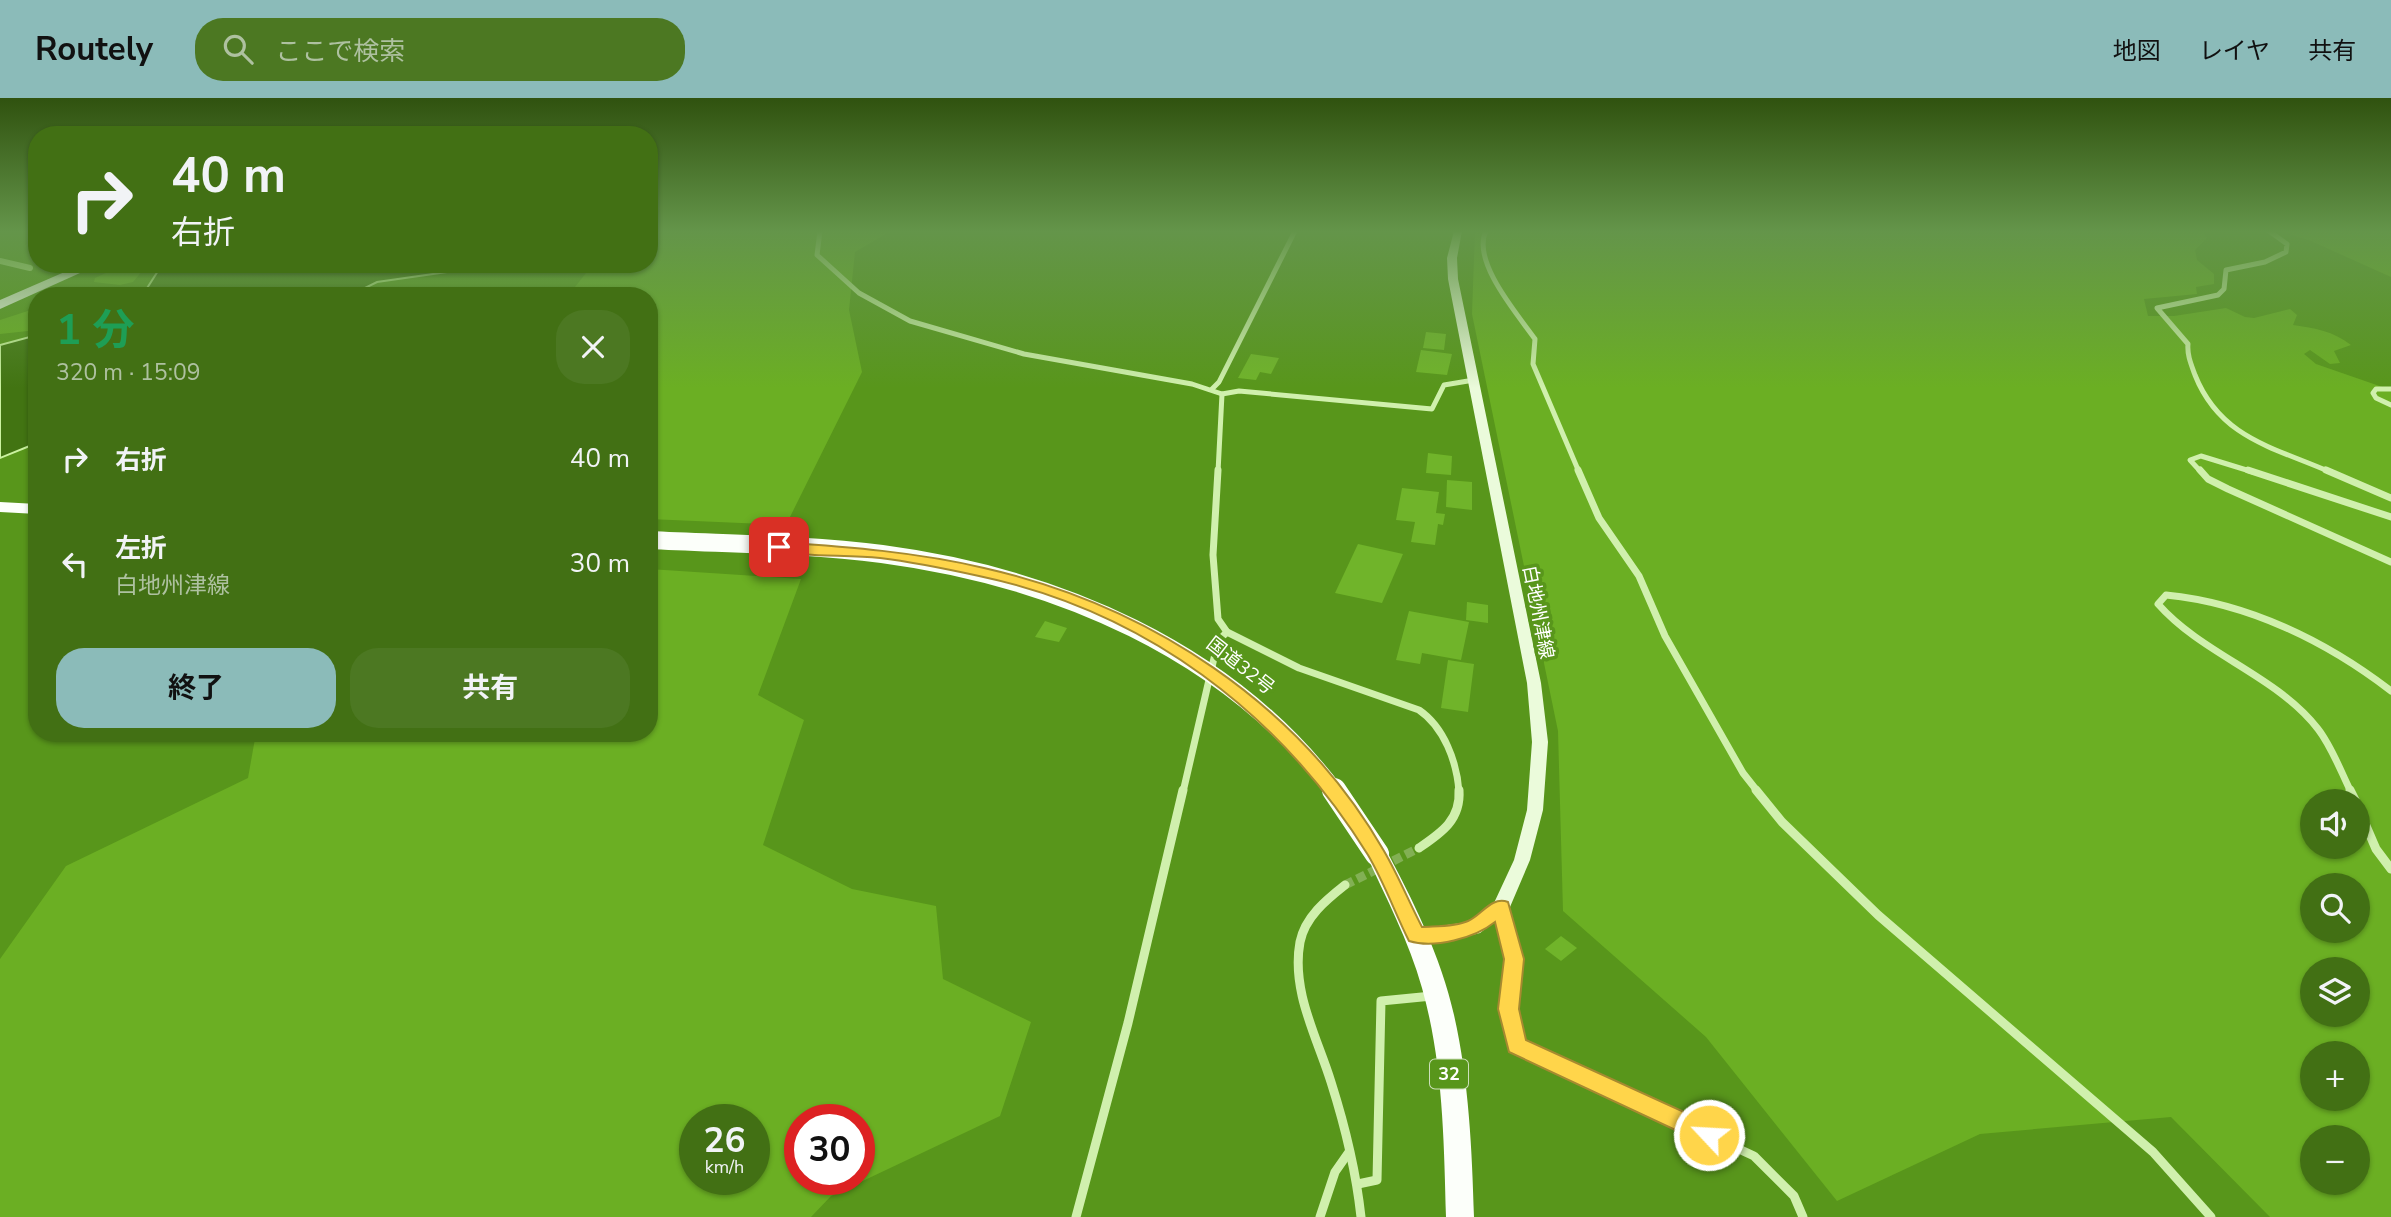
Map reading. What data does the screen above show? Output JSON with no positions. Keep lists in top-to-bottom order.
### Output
{
  "streets": {
    "highway": ["国道32号", "32"],
    "main road": ["白地州津線"]
  },
  "crossings": [
    ["白地州津線", "国道32号"]
  ],
  "page": {
    "header": "Routely",
    "search": "ここで検索",
    "nav": ["地図", "レイヤ", "共有"],
    "turn": ["40 m", "右折"],
    "heading": ["1 分", "320 m · 15:09"],
    "list": [
      {
        "name": "右折",
        "value": "40 m"
      },
      {
        "name": "左折",
        "note": "白地州津線",
        "value": "30 m"
      }
    ],
    "buttons": ["終了", "共有"],
    "map_buttons": ["+", "−"],
    "speed": "26 km/h",
    "limit": "30"
  }
}
